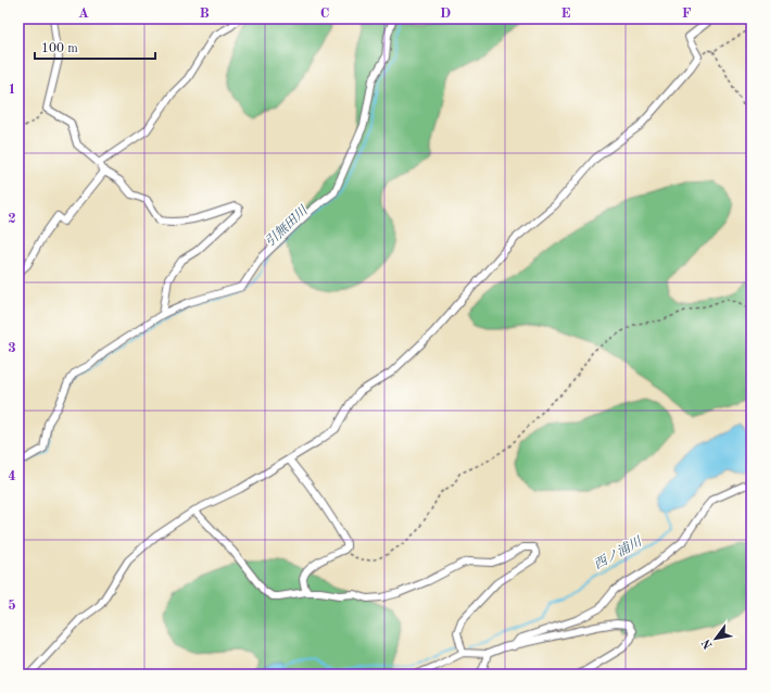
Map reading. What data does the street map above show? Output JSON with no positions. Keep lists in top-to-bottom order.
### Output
{
  "water": ["引無田川", "西ノ浦川"],
  "scale_bar": "100 m",
  "north": "bottom left",
  "grid": {
    "columns": [
      "A",
      "B",
      "C",
      "D",
      "E",
      "F"
    ],
    "rows": [
      "1",
      "2",
      "3",
      "4",
      "5"
    ]
  }
}
